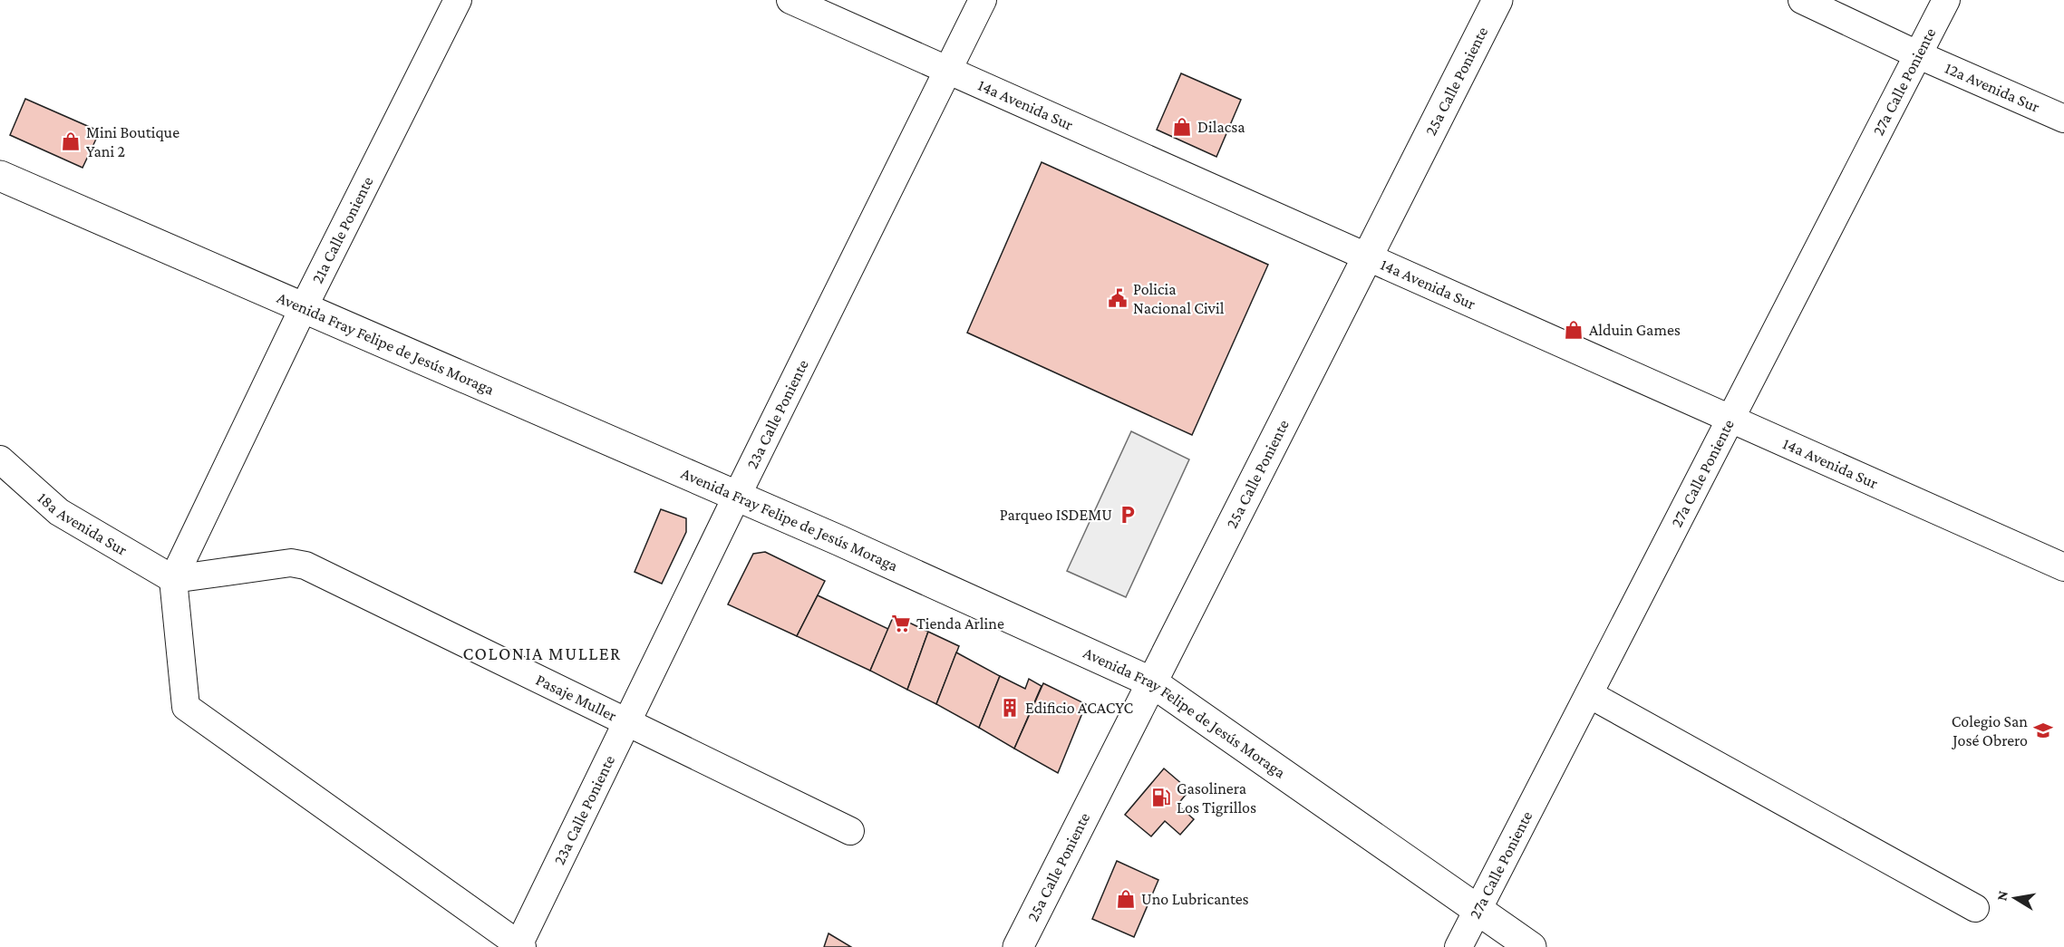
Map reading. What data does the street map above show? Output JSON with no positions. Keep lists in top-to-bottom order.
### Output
{
  "streets": {
    "street": [
      "25a Calle Poniente",
      "27a Calle Poniente",
      "12a Avenida Sur",
      "14a Avenida Sur",
      "21a Calle Poniente",
      "Avenida Fray Felipe de Jesús Moraga",
      "23a Calle Poniente",
      "18a Avenida Sur",
      "Pasaje Muller"
    ]
  },
  "crossings": [
    ["25a Calle Poniente", "14a Avenida Sur"],
    ["25a Calle Poniente", "Avenida Fray Felipe de Jesús Moraga"],
    ["27a Calle Poniente", "12a Avenida Sur"],
    ["27a Calle Poniente", "14a Avenida Sur"],
    ["27a Calle Poniente", "Avenida Fray Felipe de Jesús Moraga"],
    ["14a Avenida Sur", "23a Calle Poniente"],
    ["21a Calle Poniente", "Avenida Fray Felipe de Jesús Moraga"],
    ["21a Calle Poniente", "18a Avenida Sur"],
    ["21a Calle Poniente", "Pasaje Muller"],
    ["Avenida Fray Felipe de Jesús Moraga", "23a Calle Poniente"],
    ["23a Calle Poniente", "Pasaje Muller"],
    ["18a Avenida Sur", "Pasaje Muller"]
  ],
  "districts": ["COLONIA MULLER"],
  "places": {
    "shop": [
      "Dilacsa",
      "Mini Boutique Yani 2",
      "Alduin Games",
      "Uno Lubricantes"
    ],
    "public building": ["Policia Nacional Civil"],
    "parking": ["Parqueo ISDEMU"],
    "supermarket": ["Tienda Arline"],
    "building": ["Edificio ACACYC"],
    "school or university": ["Colegio San José Obrero"],
    "fuel station": ["Gasolinera Los Tigrillos"]
  },
  "north": "left"
}
